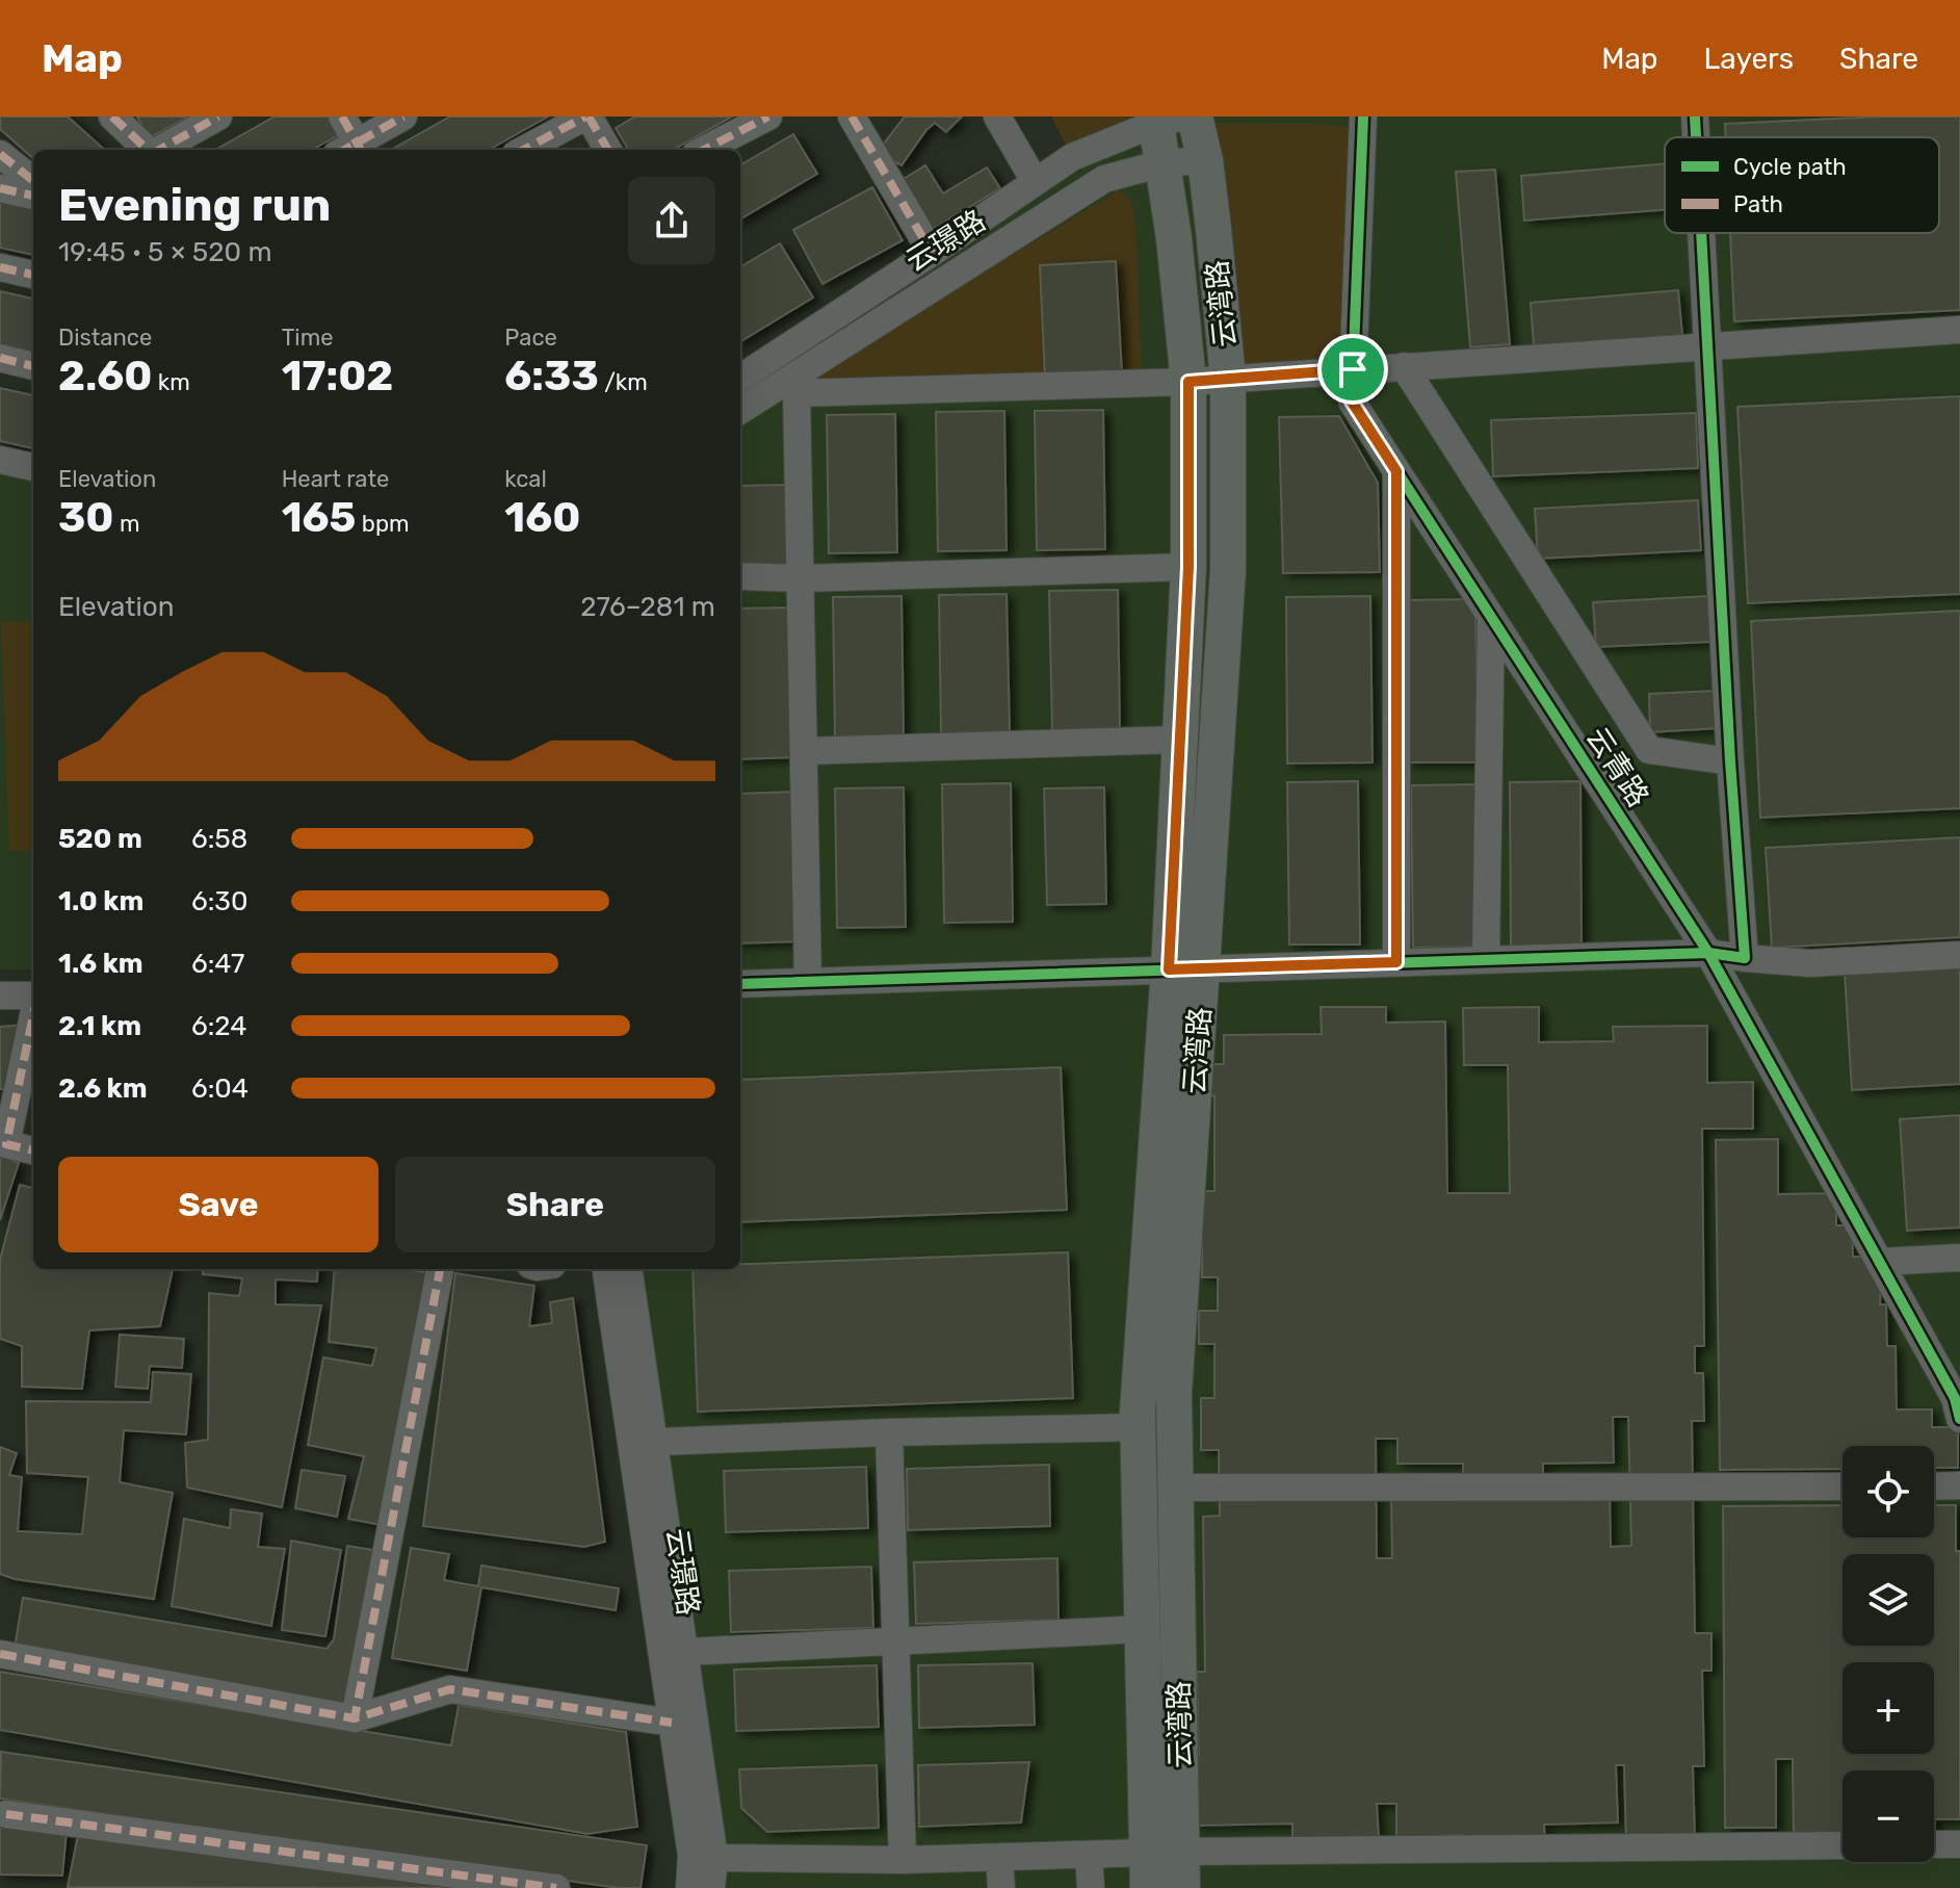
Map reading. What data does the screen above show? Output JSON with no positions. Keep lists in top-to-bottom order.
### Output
{
  "streets": {
    "main road": ["云湾路"],
    "street": ["云璟路", "云青路"]
  },
  "crossings": [
    ["云璟路", "云湾路"]
  ],
  "legend": ["Cycle path", "Path"],
  "page": {
    "header": "Map",
    "nav": ["Map", "Layers", "Share"],
    "heading": ["Evening run", "19:45 · 5 × 520 m"],
    "stats": [
      ["Distance", "2.60 km"],
      ["Time", "17:02"],
      ["Pace", "6:33 /km"],
      ["Elevation", "30 m"],
      ["Heart rate", "165 bpm"],
      ["kcal", "160"]
    ],
    "chart": ["Elevation", "276–281 m"],
    "list": [
      {
        "name": "520 m",
        "note": "6:58"
      },
      {
        "name": "1.0 km",
        "note": "6:30"
      },
      {
        "name": "1.6 km",
        "note": "6:47"
      },
      {
        "name": "2.1 km",
        "note": "6:24"
      },
      {
        "name": "2.6 km",
        "note": "6:04"
      }
    ],
    "buttons": ["Save", "Share"],
    "map_buttons": ["+", "−"]
  }
}
